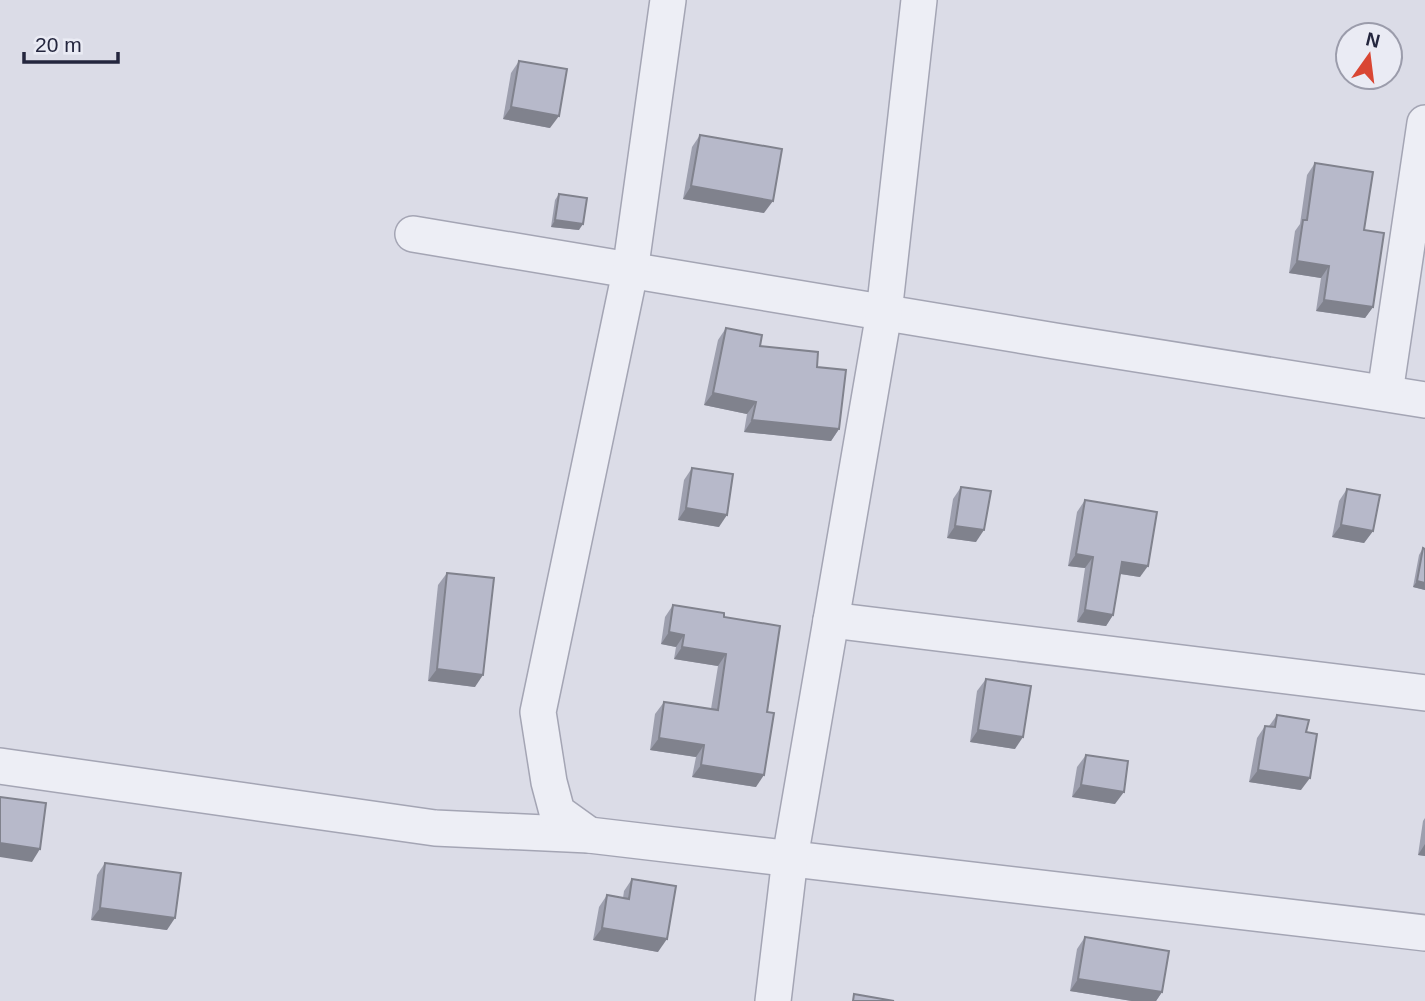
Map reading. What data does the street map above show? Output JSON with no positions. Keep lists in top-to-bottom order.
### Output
{
  "scale_bar": "20 m",
  "north": "top"
}
